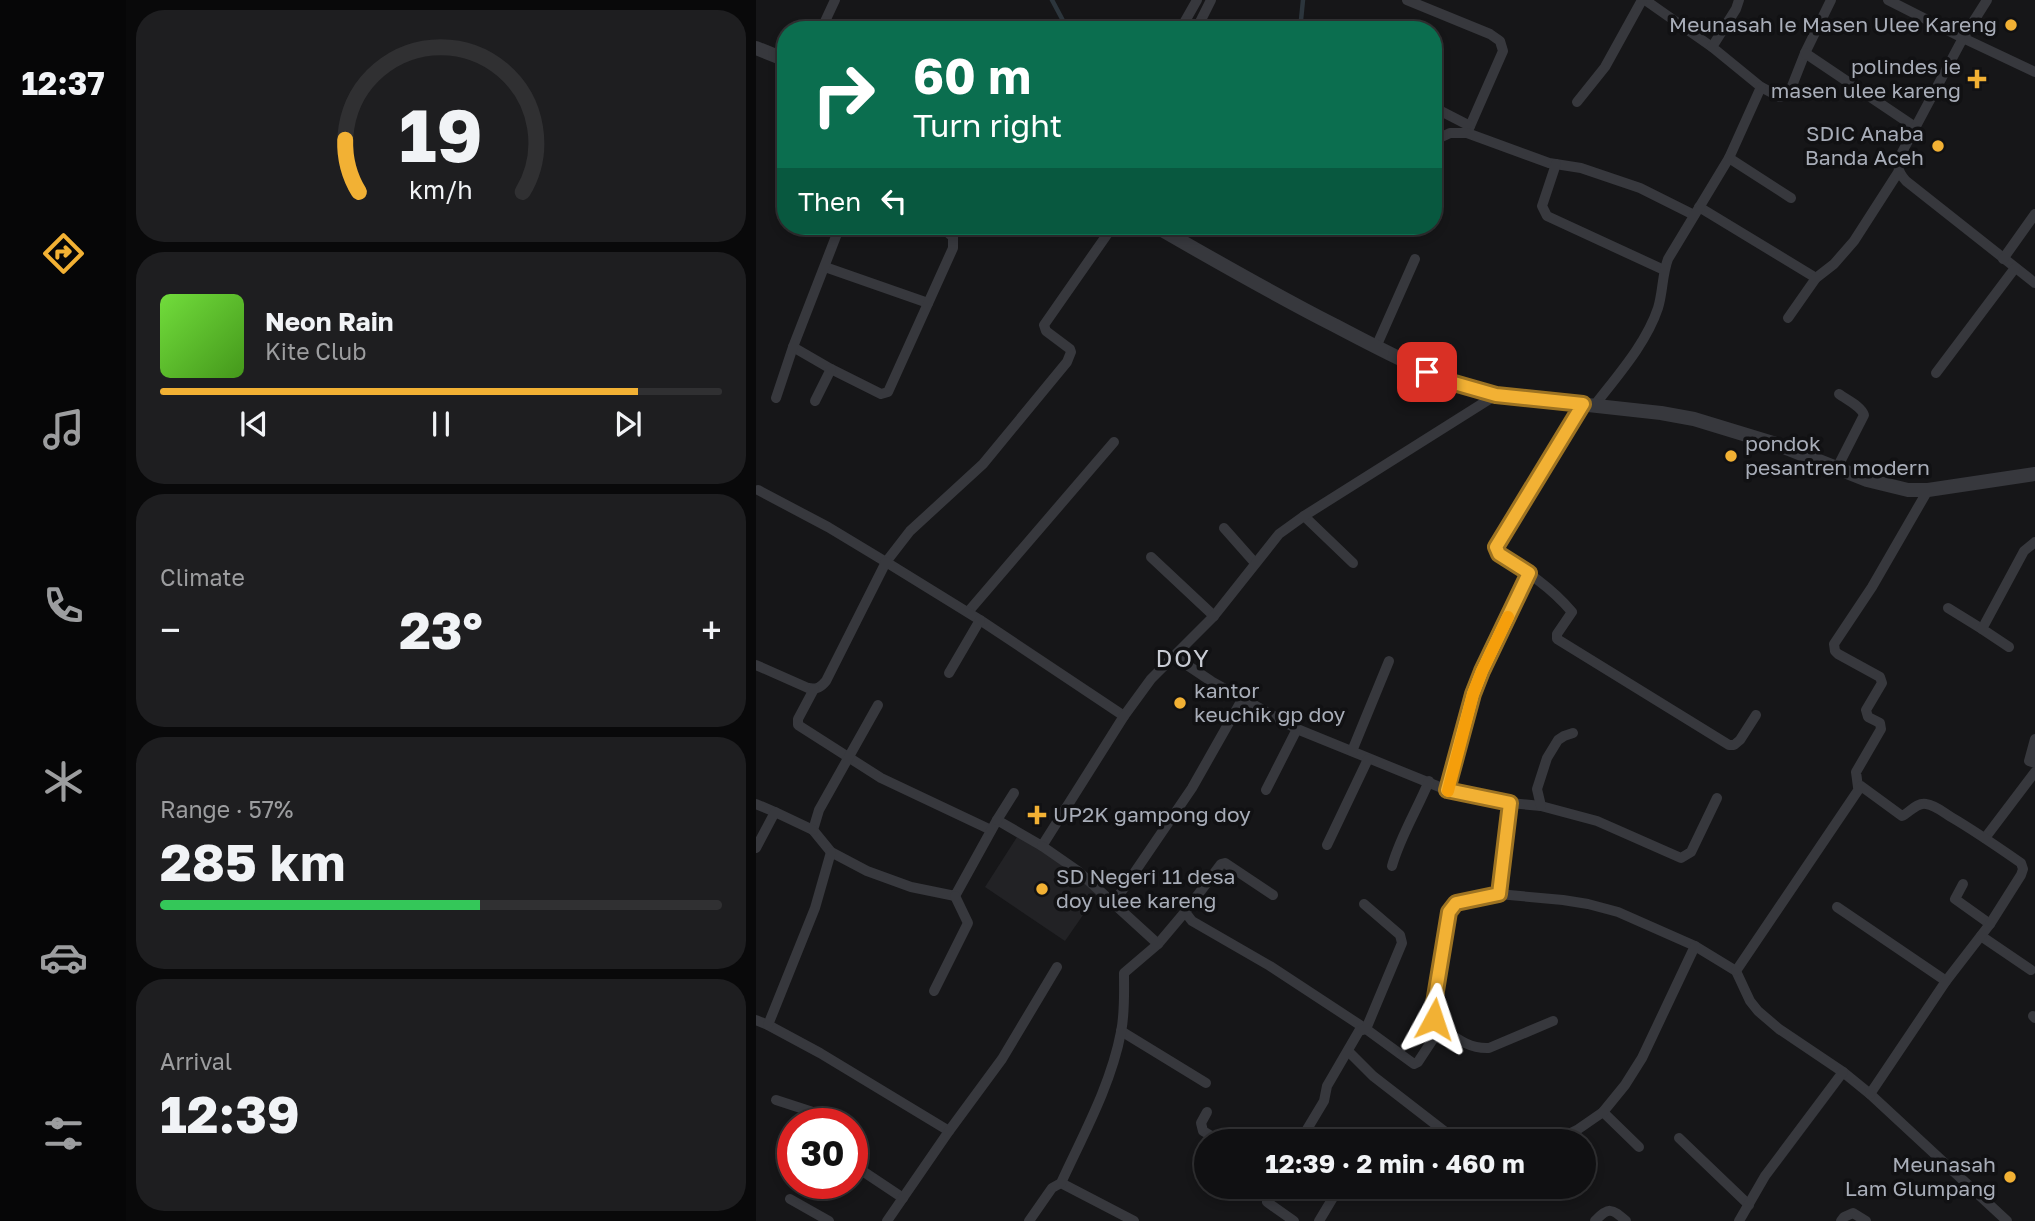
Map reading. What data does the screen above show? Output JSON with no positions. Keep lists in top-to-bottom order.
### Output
{
  "districts": ["DOY"],
  "places": {
    "other": [
      "Meunasah Ie Masen Ulee Kareng",
      "SDIC Anaba Banda Aceh",
      "pondok pesantren modern",
      "kantor keuchik gp doy",
      "SD Negeri 11 desa doy ulee kareng",
      "Meunasah Lam Glumpang"
    ],
    "health": ["polindes ie masen ulee kareng", "UP2K gampong doy"]
  },
  "page": {
    "tabs": "12:37",
    "turn": ["60 m", "Turn right"],
    "then": "Then",
    "song": ["Neon Rain", "Kite Club"],
    "tile": [
      "Climate",
      ["Range · 57%", "285 km"],
      ["Arrival", "12:39"]
    ],
    "heat": ["−", "23°", "+"],
    "limit": "30",
    "trip": "12:39 · 2 min · 460 m",
    "gauge": ["19", "km/h"]
  }
}
